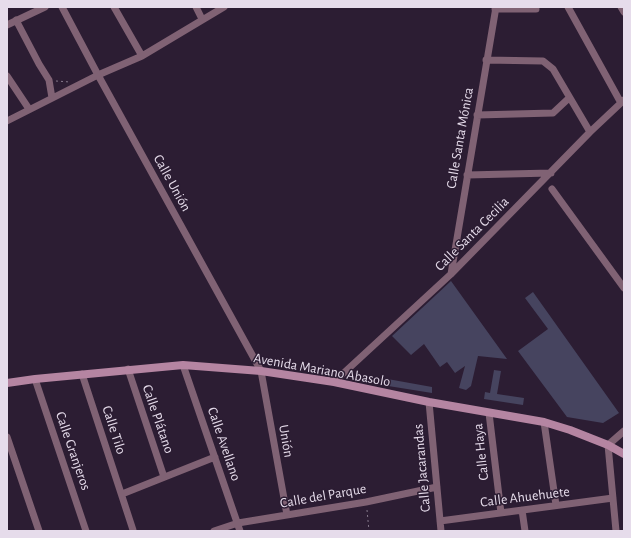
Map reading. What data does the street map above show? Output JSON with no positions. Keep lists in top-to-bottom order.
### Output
{
  "streets": {
    "street": [
      "Calle Santa Mónica",
      "Calle Unión",
      "Calle Santa Cecilia",
      "Avenida Mariano Abasolo",
      "Calle Plátano",
      "Calle Tilo",
      "Unión",
      "Calle Avellano",
      "Calle Granjeros",
      "Calle Haya",
      "Calle Jacarandas",
      "Calle del Parque",
      "Calle Ahuehuete"
    ]
  },
  "crossings": [
    ["Calle Santa Mónica", "Calle Santa Cecilia"],
    ["Calle Unión", "Avenida Mariano Abasolo"],
    ["Calle Unión", "Unión"],
    ["Calle Santa Cecilia", "Avenida Mariano Abasolo"],
    ["Avenida Mariano Abasolo", "Calle Plátano"],
    ["Avenida Mariano Abasolo", "Calle Tilo"],
    ["Avenida Mariano Abasolo", "Unión"],
    ["Avenida Mariano Abasolo", "Calle Avellano"],
    ["Avenida Mariano Abasolo", "Calle Granjeros"],
    ["Avenida Mariano Abasolo", "Calle Haya"],
    ["Avenida Mariano Abasolo", "Calle Jacarandas"],
    ["Unión", "Calle del Parque"],
    ["Calle Avellano", "Calle del Parque"],
    ["Calle Haya", "Calle Ahuehuete"],
    ["Calle Jacarandas", "Calle del Parque"],
    ["Calle Jacarandas", "Calle Ahuehuete"]
  ]
}
